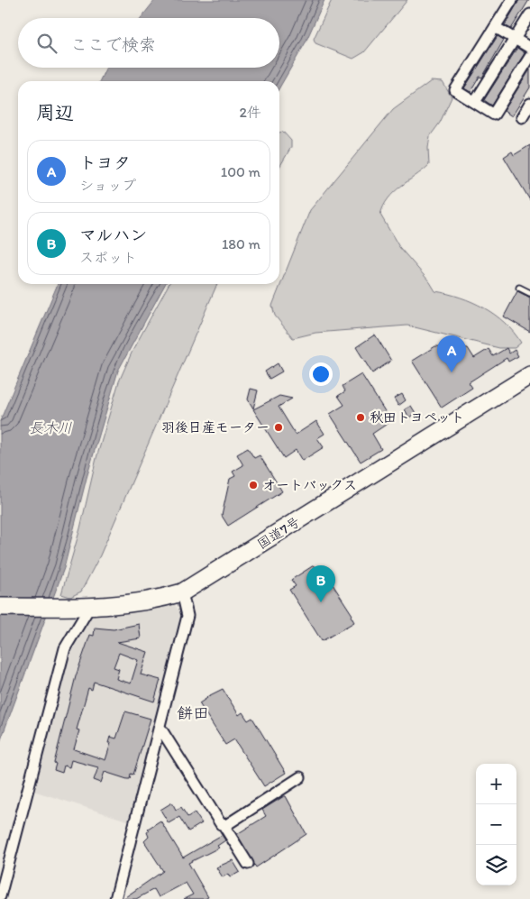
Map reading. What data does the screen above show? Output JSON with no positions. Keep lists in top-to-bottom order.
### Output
{
  "streets": {
    "highway": ["国道7号"]
  },
  "districts": ["餅田"],
  "water": ["長木川"],
  "places": ["秋田トヨペット", "羽後日産モーター", "オートバックス"],
  "page": {
    "search": "ここで検索",
    "heading": ["周辺", "2件"],
    "list": [
      {
        "mark": "A",
        "name": "トヨタ",
        "note": "ショップ",
        "value": "100 m"
      },
      {
        "mark": "B",
        "name": "マルハン",
        "note": "スポット",
        "value": "180 m"
      }
    ],
    "pins": ["A", "B"],
    "map_buttons": ["+", "−"]
  }
}
